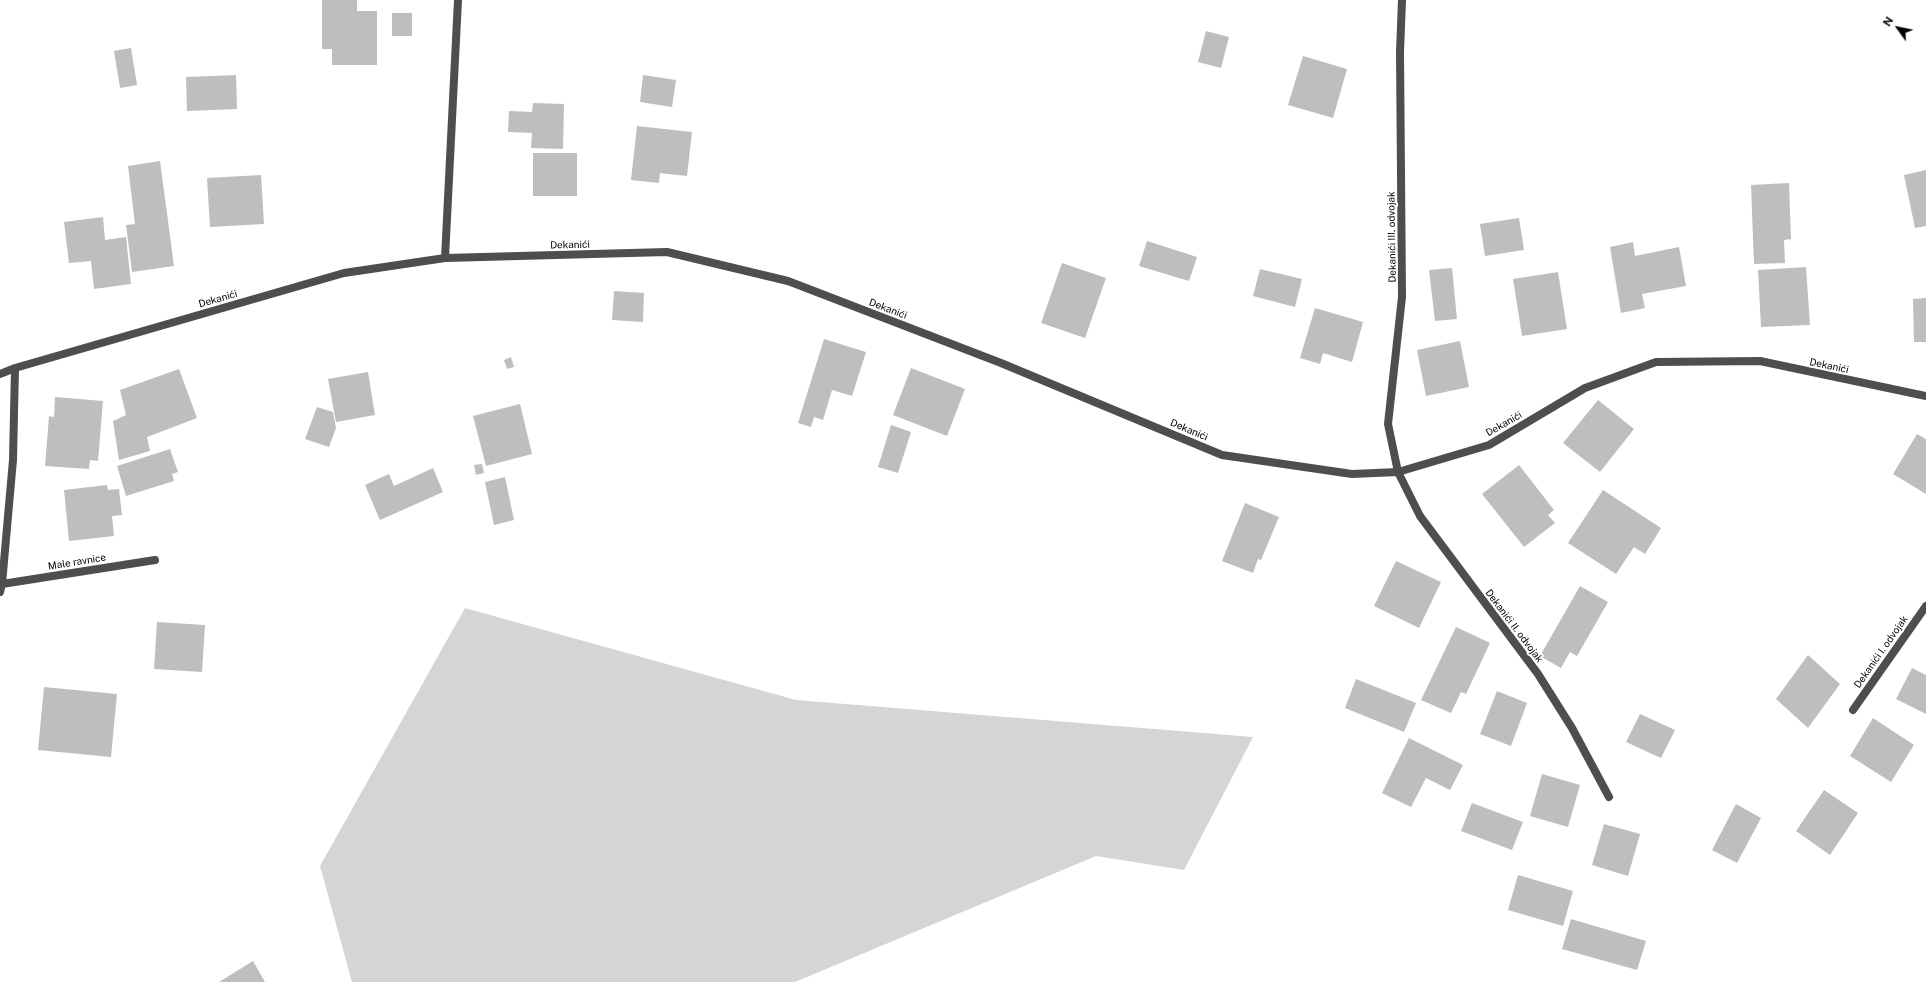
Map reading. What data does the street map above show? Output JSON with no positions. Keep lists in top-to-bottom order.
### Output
{
  "streets": {
    "street": [
      "Dekanići III. odvojak",
      "Dekanići",
      "Male ravnice",
      "Dekanići II. odvojak",
      "Dekanići I. odvojak"
    ]
  },
  "crossings": [
    ["Dekanići III. odvojak", "Dekanići"],
    ["Dekanići III. odvojak", "Dekanići II. odvojak"],
    ["Dekanići", "Dekanići II. odvojak"]
  ],
  "north": "top left"
}
